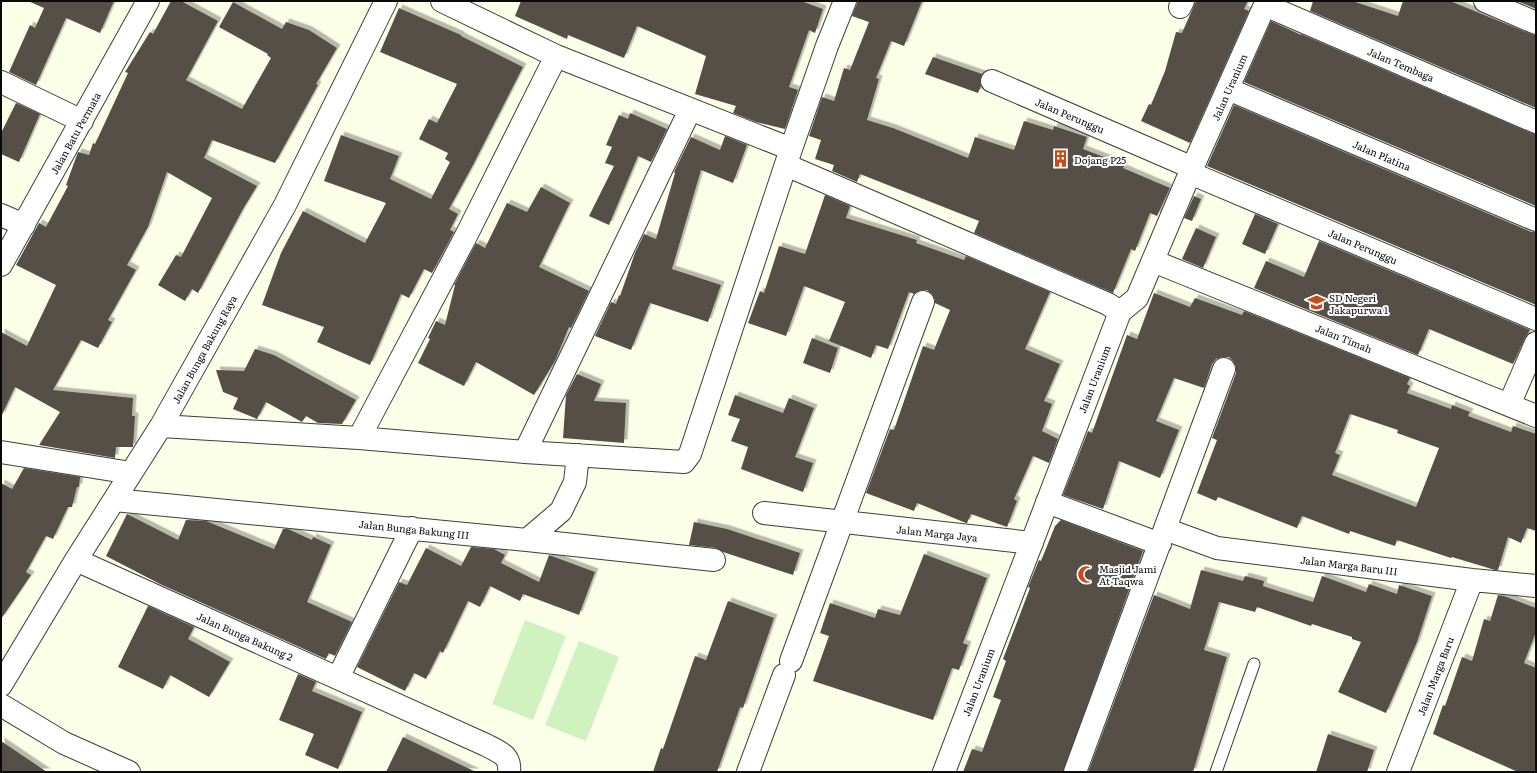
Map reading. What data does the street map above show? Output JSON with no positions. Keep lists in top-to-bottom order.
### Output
{
  "streets": {
    "street": [
      "Jalan Tembaga",
      "Jalan Uranium",
      "Jalan Perunggu",
      "Jalan Batu Permata",
      "Jalan Platina",
      "Jalan Timah",
      "Jalan Bunga Bakung Raya",
      "Jalan Bunga Bakung III",
      "Jalan Marga Jaya",
      "Jalan Marga Baru III",
      "Jalan Bunga Bakung 2",
      "Jalan Marga Baru"
    ]
  },
  "crossings": [
    ["Jalan Tembaga", "Jalan Uranium"],
    ["Jalan Uranium", "Jalan Perunggu"],
    ["Jalan Uranium", "Jalan Platina"],
    ["Jalan Uranium", "Jalan Timah"],
    ["Jalan Uranium", "Jalan Marga Jaya"],
    ["Jalan Uranium", "Jalan Marga Baru III"],
    ["Jalan Bunga Bakung Raya", "Jalan Bunga Bakung III"],
    ["Jalan Bunga Bakung Raya", "Jalan Bunga Bakung 2"],
    ["Jalan Marga Baru III", "Jalan Marga Baru"]
  ],
  "places": {
    "building": ["Dojang P25"],
    "school or university": ["SD Negeri Jakapurwa 1"],
    "mosque": ["Masjid Jami At Taqwa"]
  }
}
